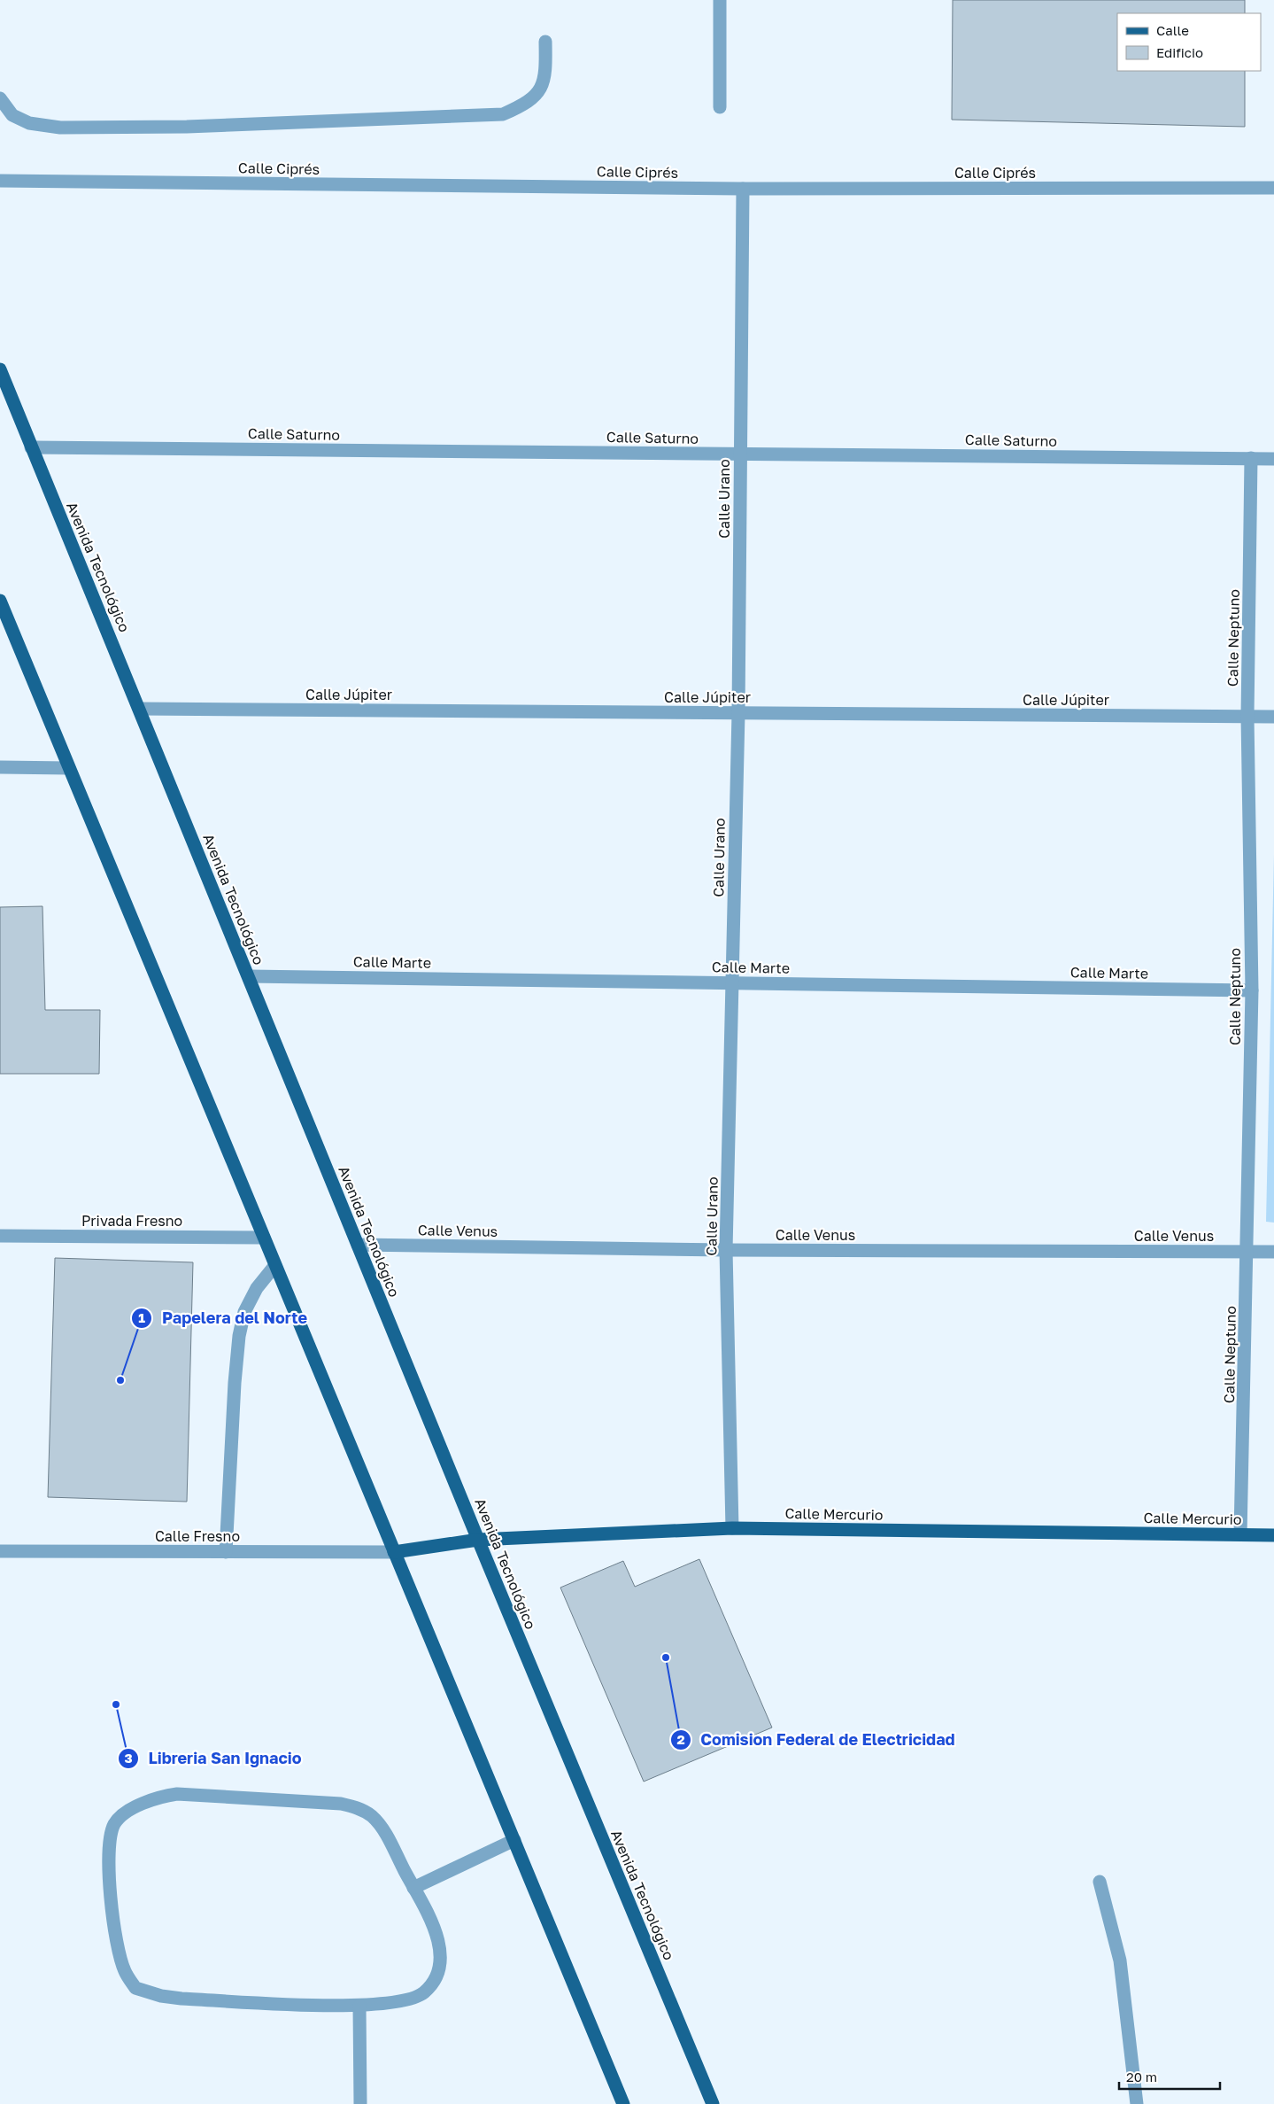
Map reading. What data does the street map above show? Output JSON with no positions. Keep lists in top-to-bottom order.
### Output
{
  "streets": {
    "main road": ["Avenida Tecnológico", "Calle Mercurio"],
    "street": [
      "Calle Ciprés",
      "Calle Saturno",
      "Calle Urano",
      "Calle Neptuno",
      "Calle Júpiter",
      "Calle Marte",
      "Privada Fresno",
      "Calle Venus",
      "Calle Fresno"
    ]
  },
  "crossings": [
    ["Calle Ciprés", "Calle Urano"],
    ["Calle Saturno", "Calle Urano"],
    ["Calle Saturno", "Avenida Tecnológico"],
    ["Calle Saturno", "Calle Neptuno"],
    ["Calle Urano", "Calle Júpiter"],
    ["Calle Urano", "Calle Marte"],
    ["Calle Urano", "Calle Venus"],
    ["Calle Urano", "Calle Mercurio"],
    ["Avenida Tecnológico", "Calle Júpiter"],
    ["Avenida Tecnológico", "Calle Marte"],
    ["Avenida Tecnológico", "Calle Venus"],
    ["Avenida Tecnológico", "Calle Mercurio"],
    ["Calle Neptuno", "Calle Júpiter"],
    ["Calle Neptuno", "Calle Marte"],
    ["Calle Neptuno", "Calle Venus"],
    ["Calle Neptuno", "Calle Mercurio"],
    ["Calle Mercurio", "Calle Fresno"]
  ],
  "places": ["Papelera del Norte", "Comision Federal de Electricidad", "Libreria San Ignacio"],
  "legend": ["Calle", "Edificio"],
  "scale_bar": "20 m"
}
